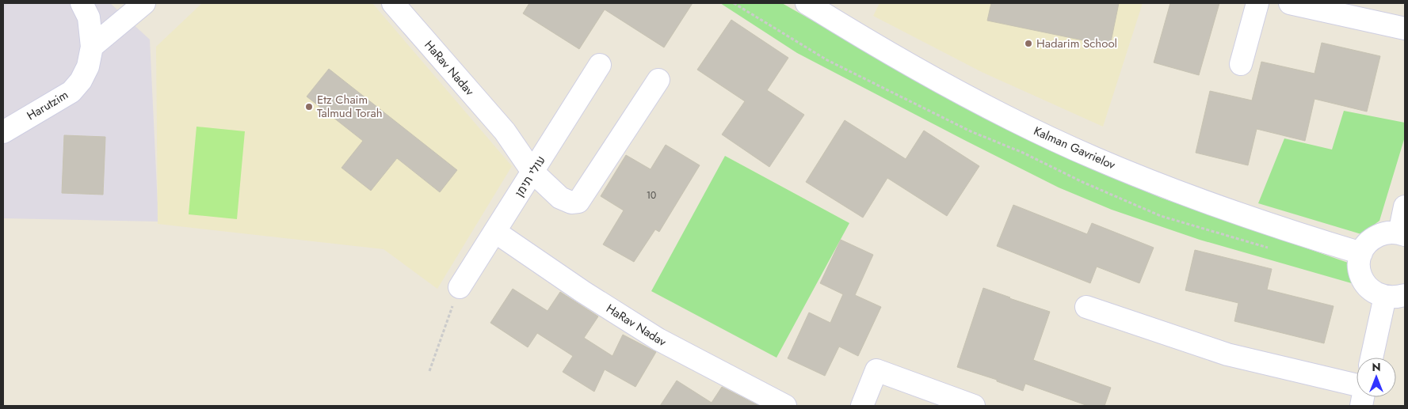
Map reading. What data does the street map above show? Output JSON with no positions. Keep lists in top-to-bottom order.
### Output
{
  "streets": {
    "street": [
      "HaRav Nadav",
      "Harutzim",
      "Kalman Gavrielov",
      "עולי תימן"
    ]
  },
  "crossings": [
    ["HaRav Nadav", "עולי תימן"]
  ],
  "places": ["Hadarim School", "Etz Chaim Talmud Torah"],
  "house_numbers": ["10"],
  "north": "top"
}
